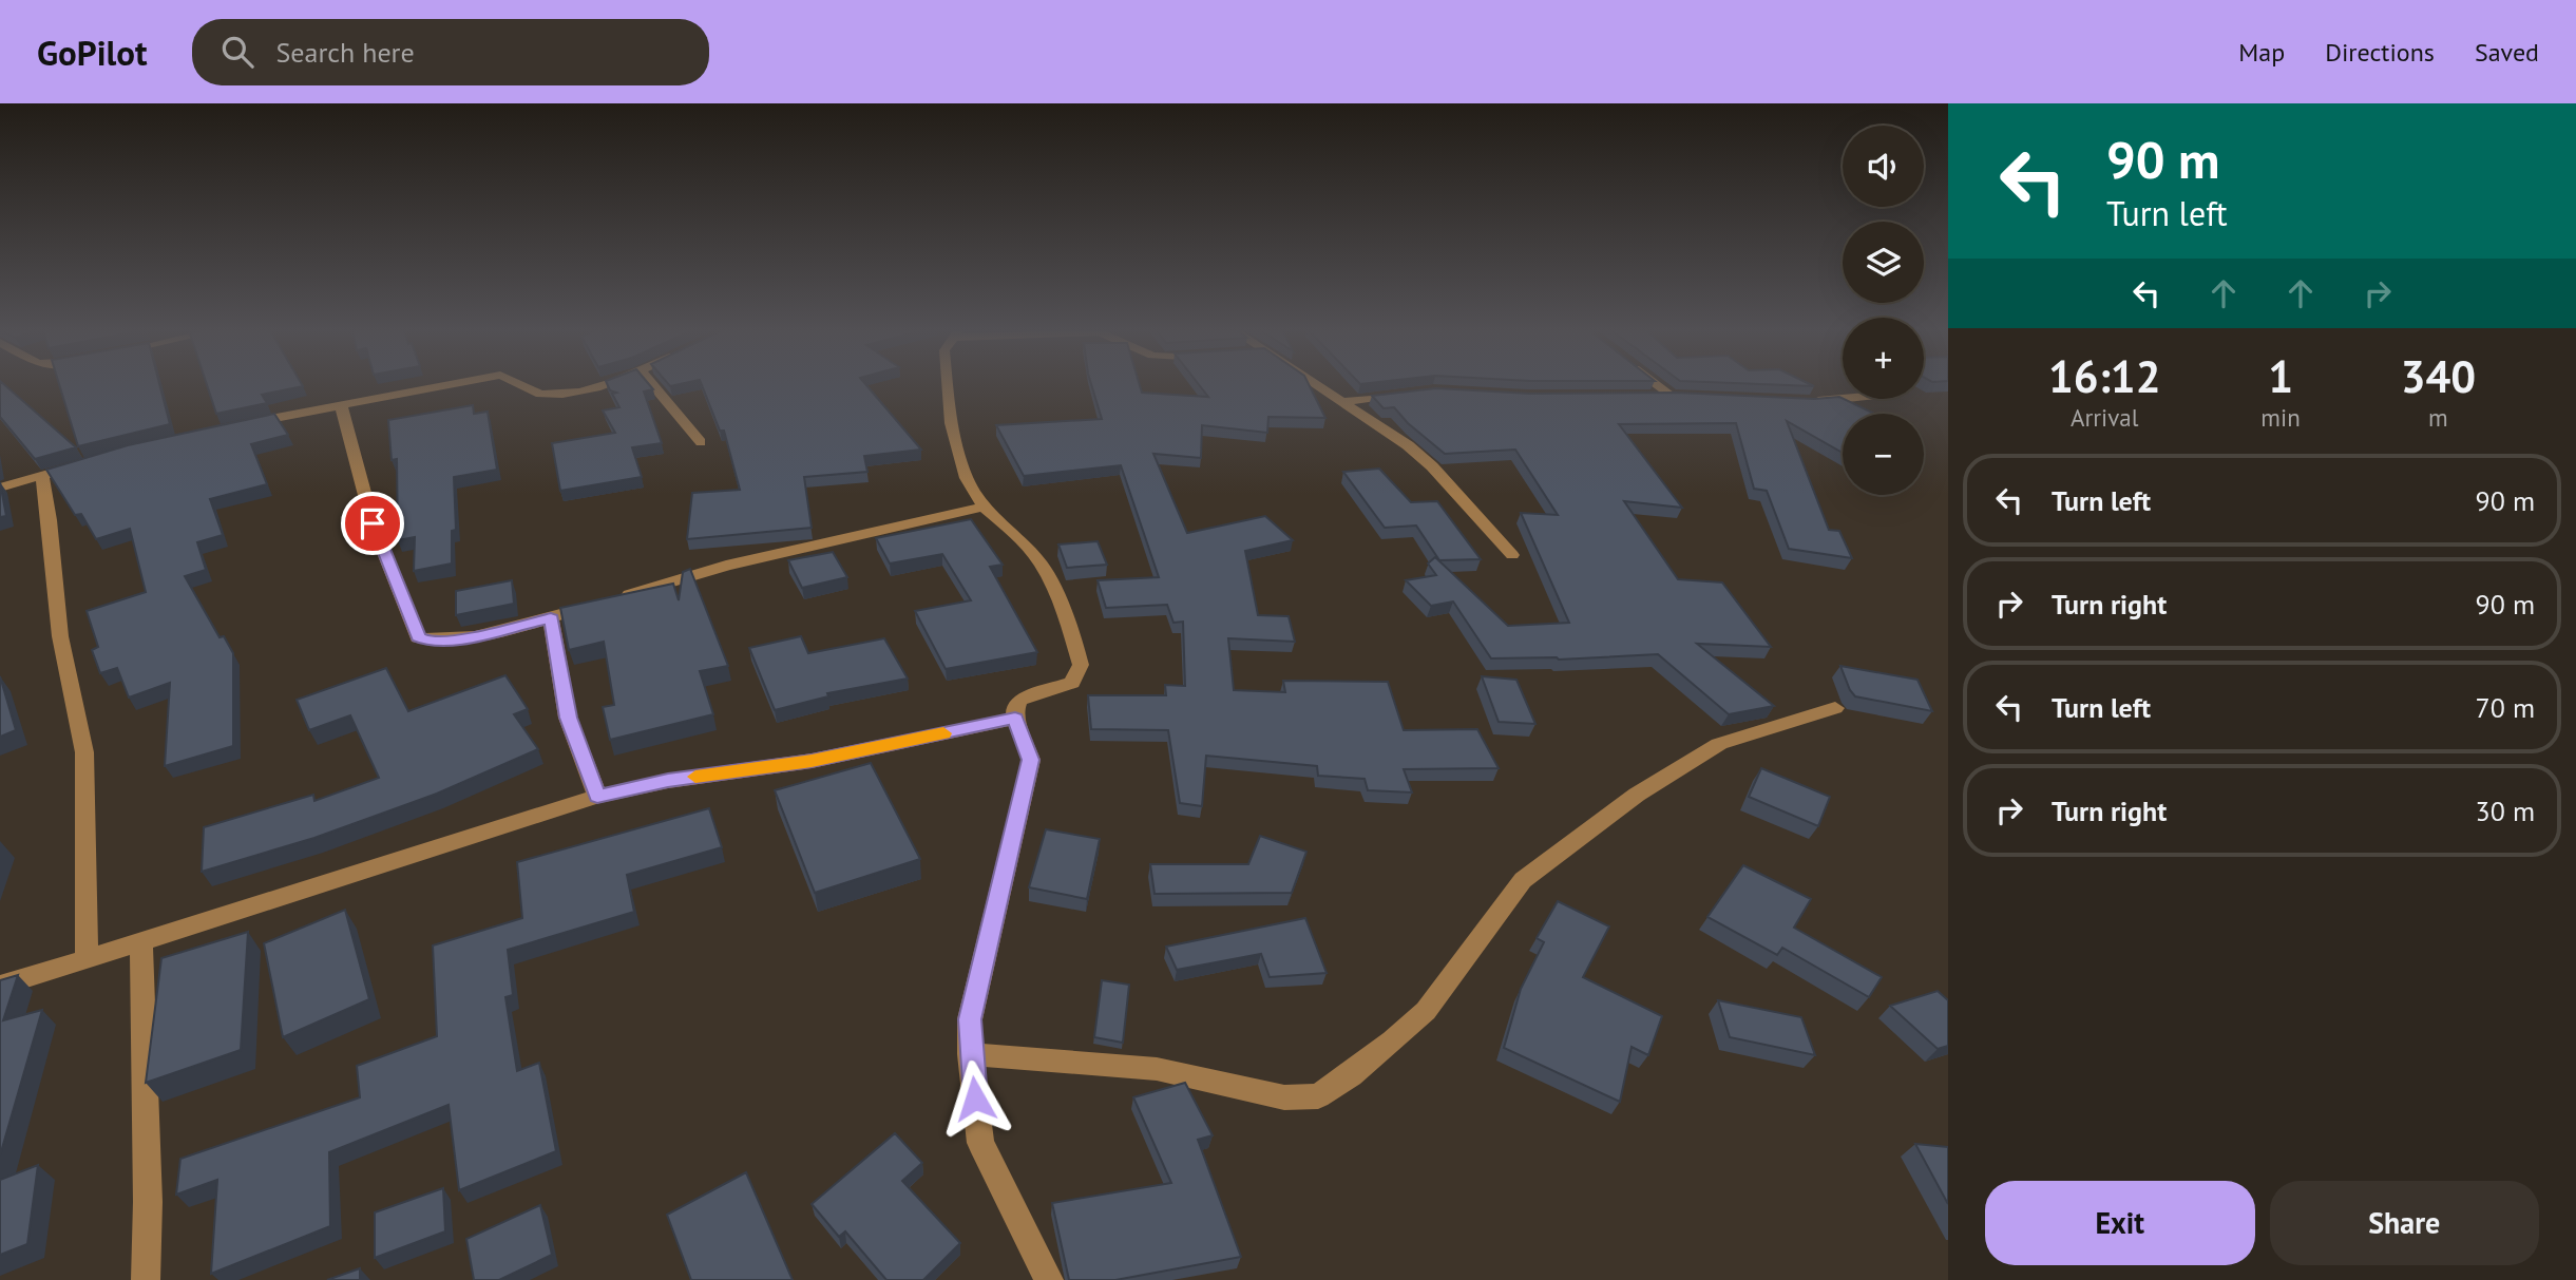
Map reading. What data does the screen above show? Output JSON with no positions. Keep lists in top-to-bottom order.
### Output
{
  "page": {
    "header": "GoPilot",
    "search": "Search here",
    "nav": ["Map", "Directions", "Saved"],
    "turn": ["90 m", "Turn left"],
    "map_buttons": ["+", "−"],
    "eta": [
      "16:12",
      "Arrival",
      "1",
      "min",
      "340",
      "m"
    ],
    "list": [
      {
        "name": "Turn left",
        "value": "90 m"
      },
      {
        "name": "Turn right",
        "value": "90 m"
      },
      {
        "name": "Turn left",
        "value": "70 m"
      },
      {
        "name": "Turn right",
        "value": "30 m"
      }
    ],
    "buttons": ["Exit", "Share"]
  }
}
